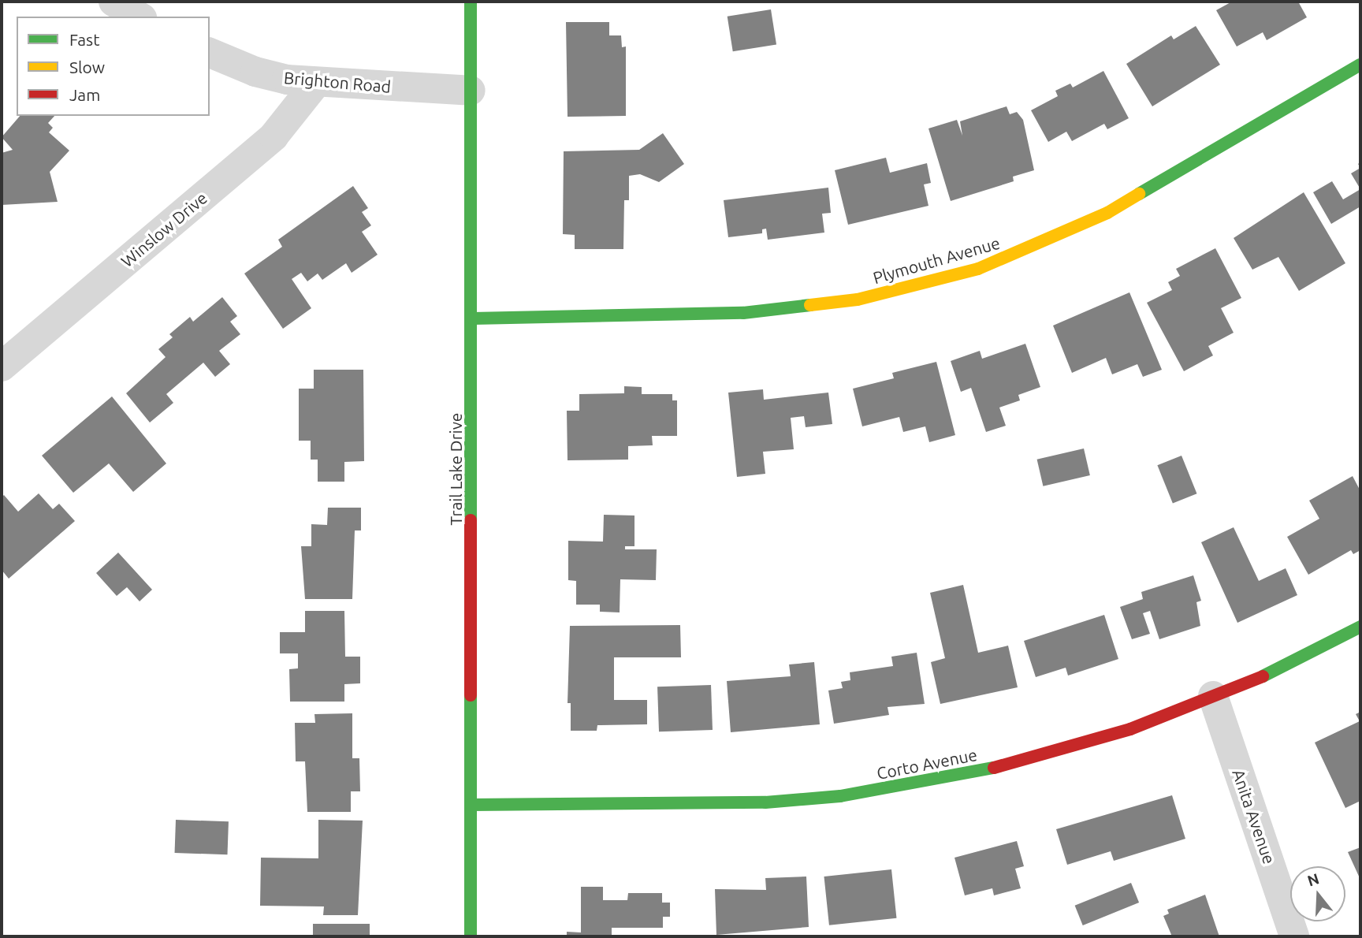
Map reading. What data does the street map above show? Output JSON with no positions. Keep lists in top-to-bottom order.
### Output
{
  "streets": {
    "street": [
      "Brighton Road",
      "Winslow Drive",
      "Plymouth Avenue",
      "Trail Lake Drive",
      "Corto Avenue",
      "Anita Avenue"
    ]
  },
  "crossings": [
    ["Brighton Road", "Winslow Drive"],
    ["Brighton Road", "Trail Lake Drive"],
    ["Plymouth Avenue", "Trail Lake Drive"],
    ["Trail Lake Drive", "Corto Avenue"],
    ["Corto Avenue", "Anita Avenue"]
  ],
  "legend": ["Fast", "Slow", "Jam"],
  "north": "top"
}
